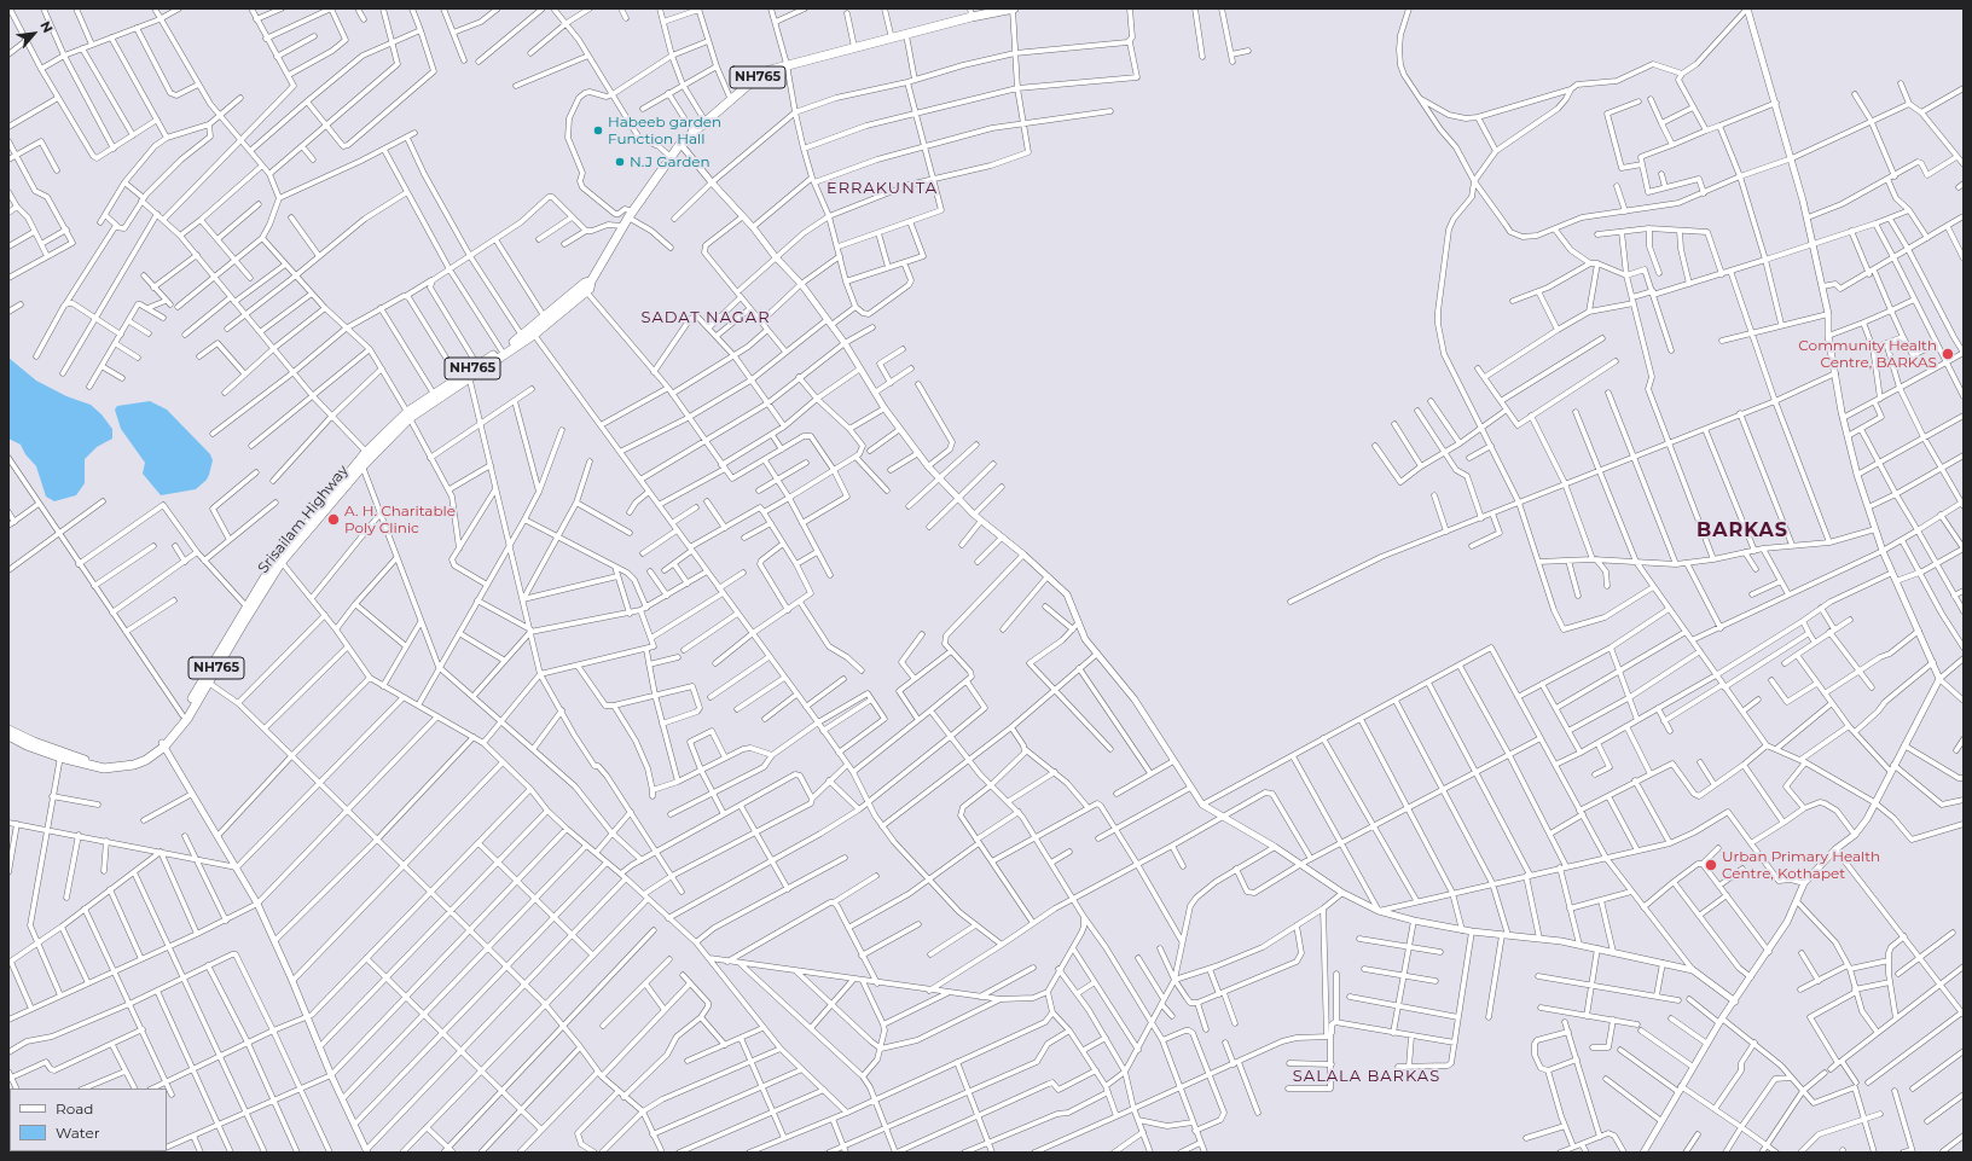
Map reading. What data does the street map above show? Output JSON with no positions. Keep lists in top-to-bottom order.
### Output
{
  "streets": {
    "highway": ["NH765", "Srisailam Highway"]
  },
  "districts": [
    "ERRAKUNTA",
    "SADAT NAGAR",
    "BARKAS",
    "SALALA BARKAS"
  ],
  "places": [
    "Habeeb garden Function Hall",
    "N.J Garden",
    "Community Health Centre, BARKAS",
    "A. H. Charitable Poly Clinic",
    "Urban Primary Health Centre, Kothapet"
  ],
  "legend": ["Road", "Water"],
  "north": "top right"
}
